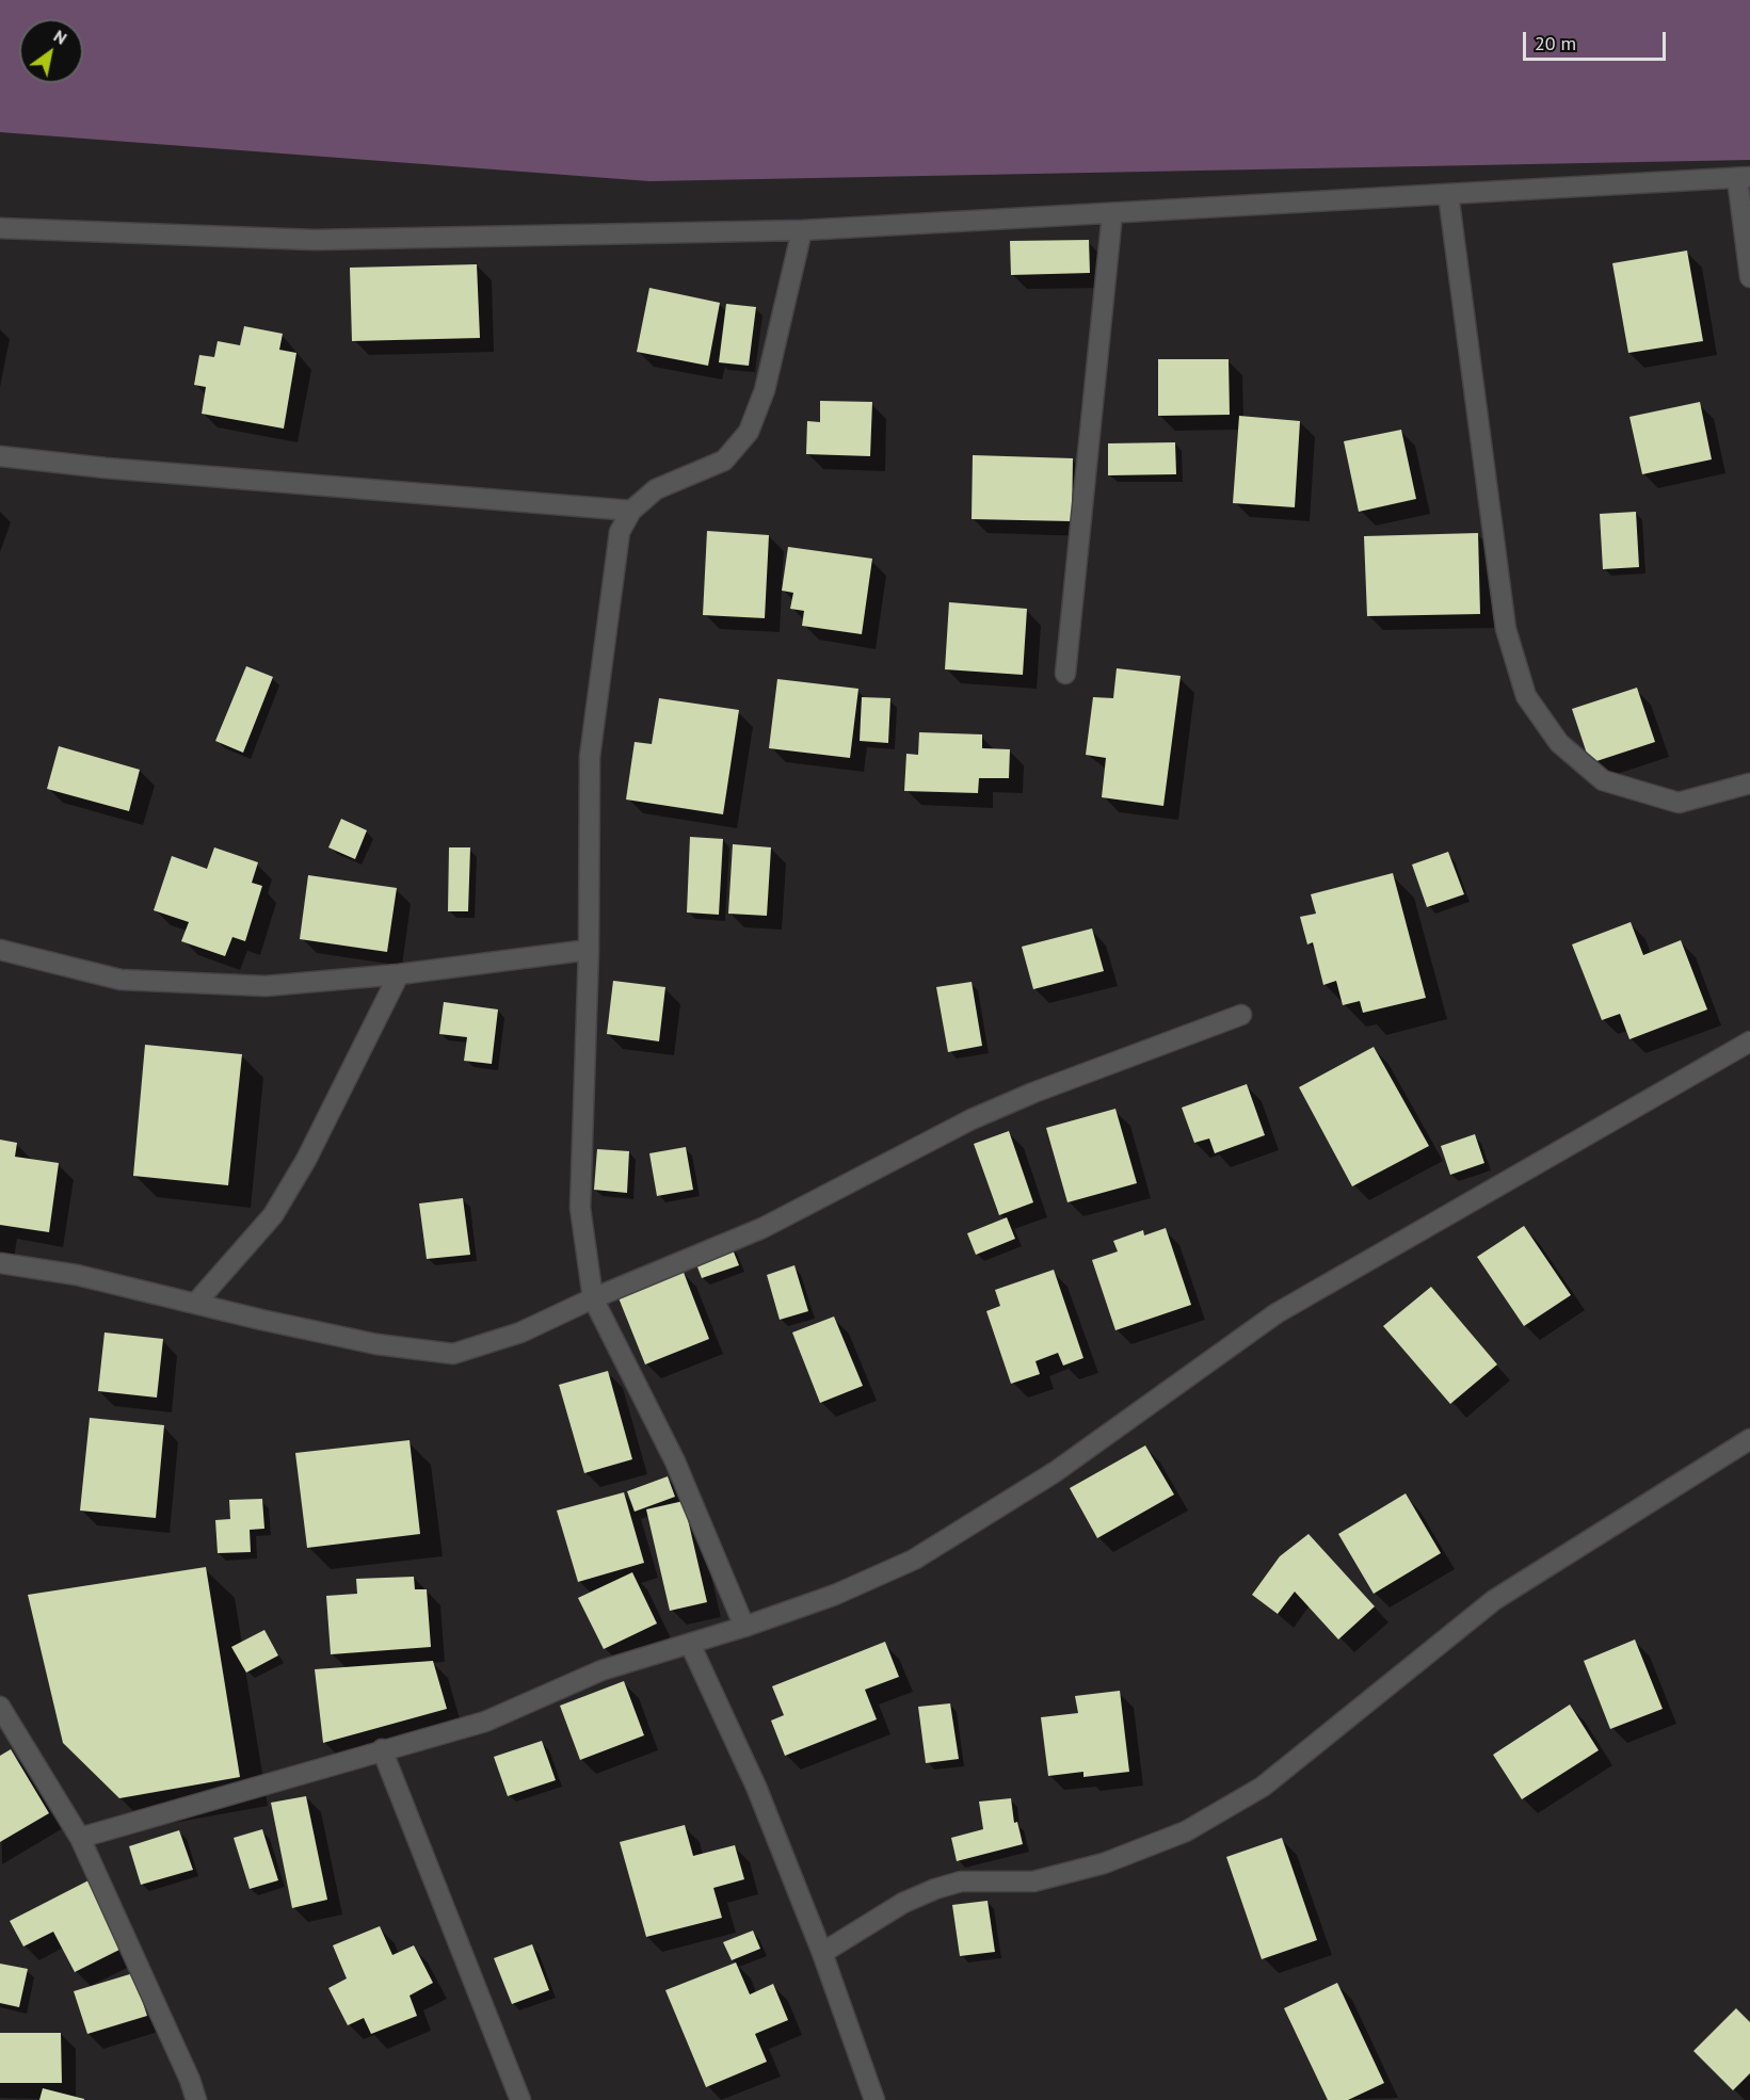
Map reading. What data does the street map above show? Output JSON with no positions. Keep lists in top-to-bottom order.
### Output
{
  "scale_bar": "20 m",
  "north": "top right"
}
